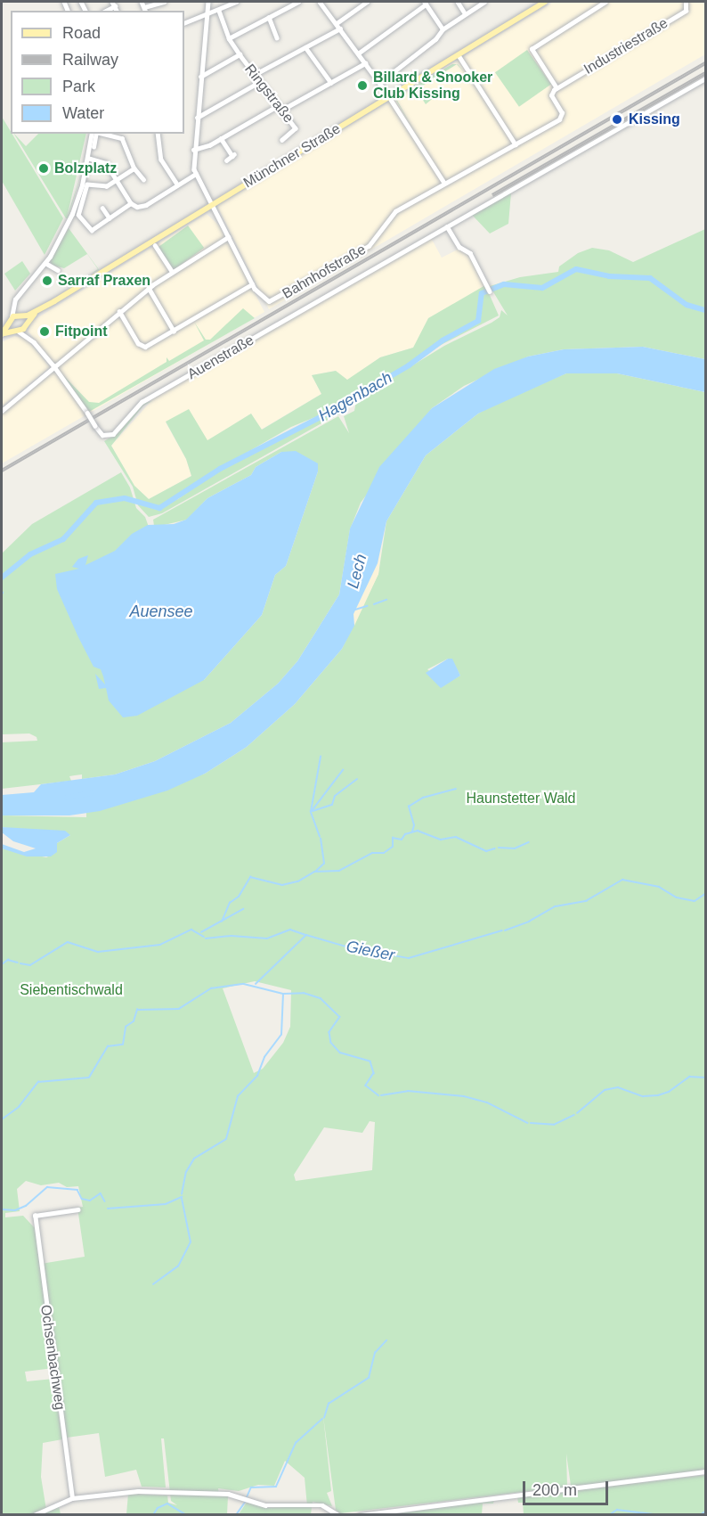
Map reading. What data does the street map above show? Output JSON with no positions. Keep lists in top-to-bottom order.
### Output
{
  "streets": {
    "main road": ["Münchner Straße"],
    "street": [
      "Industriestraße",
      "Ringstraße",
      "Bahnhofstraße",
      "Auenstraße",
      "Ochsenbachweg"
    ]
  },
  "crossings": [
    ["Industriestraße", "Bahnhofstraße"],
    ["Ringstraße", "Bahnhofstraße"],
    ["Münchner Straße", "Bahnhofstraße"],
    ["Münchner Straße", "Auenstraße"]
  ],
  "water": [
    "Hagenbach",
    "Lech",
    "Auensee",
    "Gießer"
  ],
  "parks": ["Haunstetter Wald", "Siebentischwald"],
  "places": [
    "Billard & Snooker Club Kissing",
    "Kissing",
    "Bolzplatz",
    "Sarraf Praxen",
    "Fitpoint"
  ],
  "legend": [
    "Road",
    "Railway",
    "Park",
    "Water"
  ],
  "scale_bar": "200 m"
}
